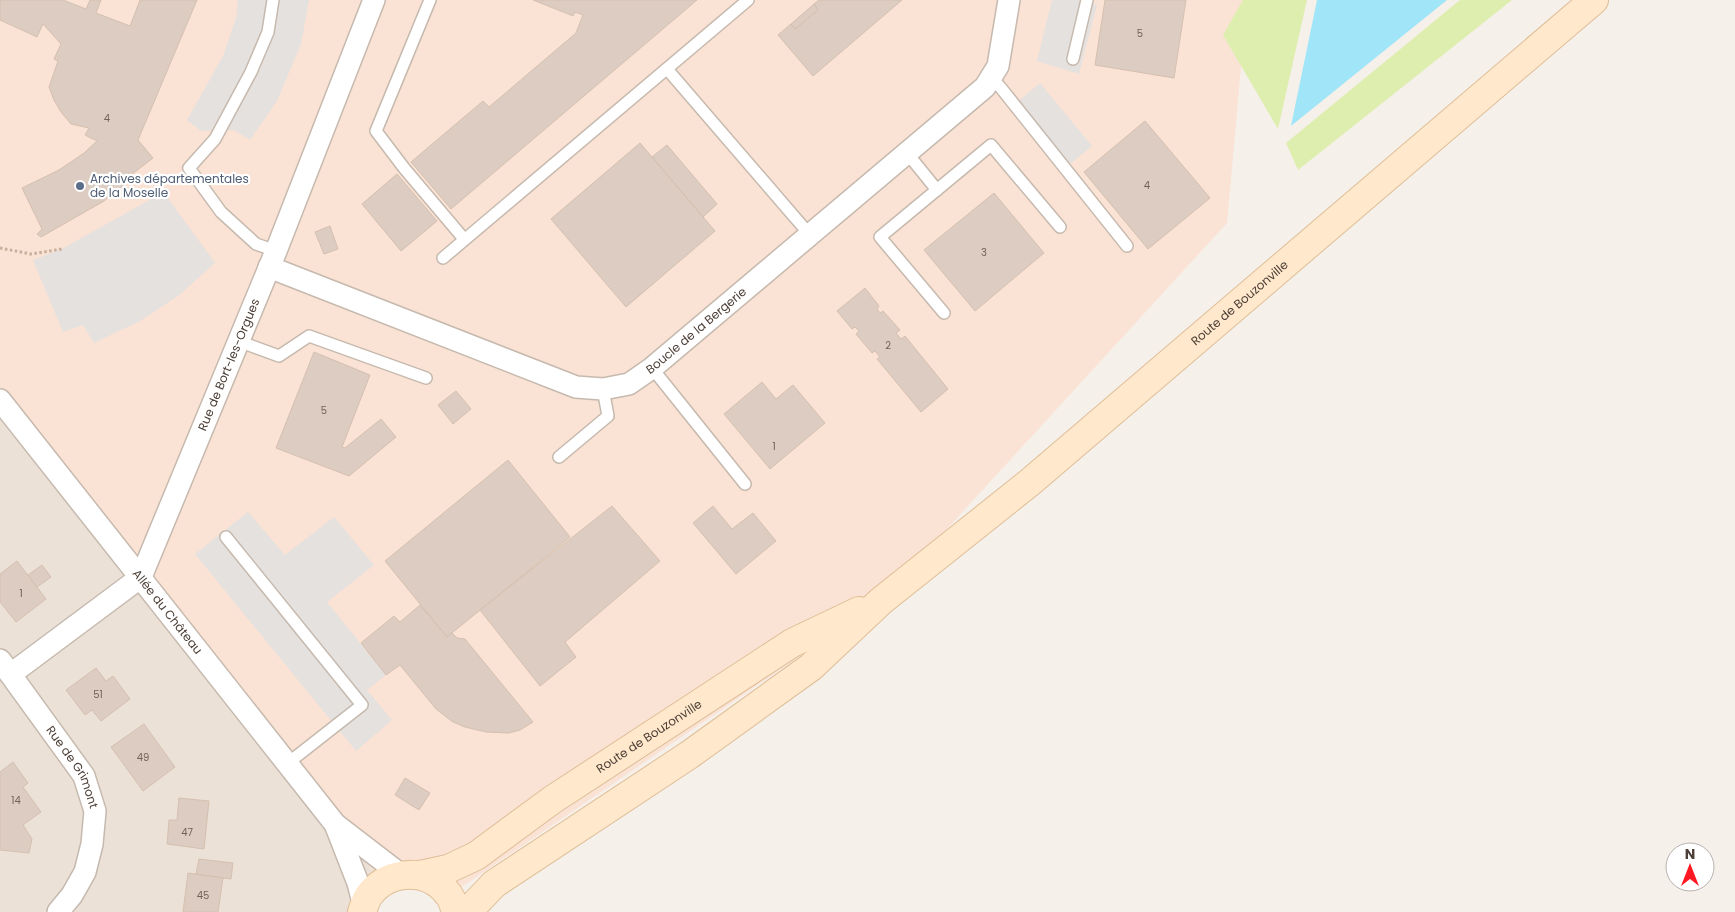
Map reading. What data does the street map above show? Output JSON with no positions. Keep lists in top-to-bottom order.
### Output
{
  "streets": {
    "main road": ["Route de Bouzonville"],
    "street": [
      "Boucle de la Bergerie",
      "Rue de Bort-les-Orgues",
      "Allée du Château",
      "Rue de Grimont"
    ]
  },
  "crossings": [
    ["Route de Bouzonville", "Allée du Château"],
    ["Boucle de la Bergerie", "Rue de Bort-les-Orgues"],
    ["Rue de Bort-les-Orgues", "Allée du Château"]
  ],
  "places": ["Archives départementales de la Moselle"],
  "house_numbers": [
    "5",
    "4",
    "4",
    "3",
    "2",
    "5",
    "1",
    "1",
    "51",
    "49",
    "14",
    "47",
    "45"
  ],
  "north": "top"
}
